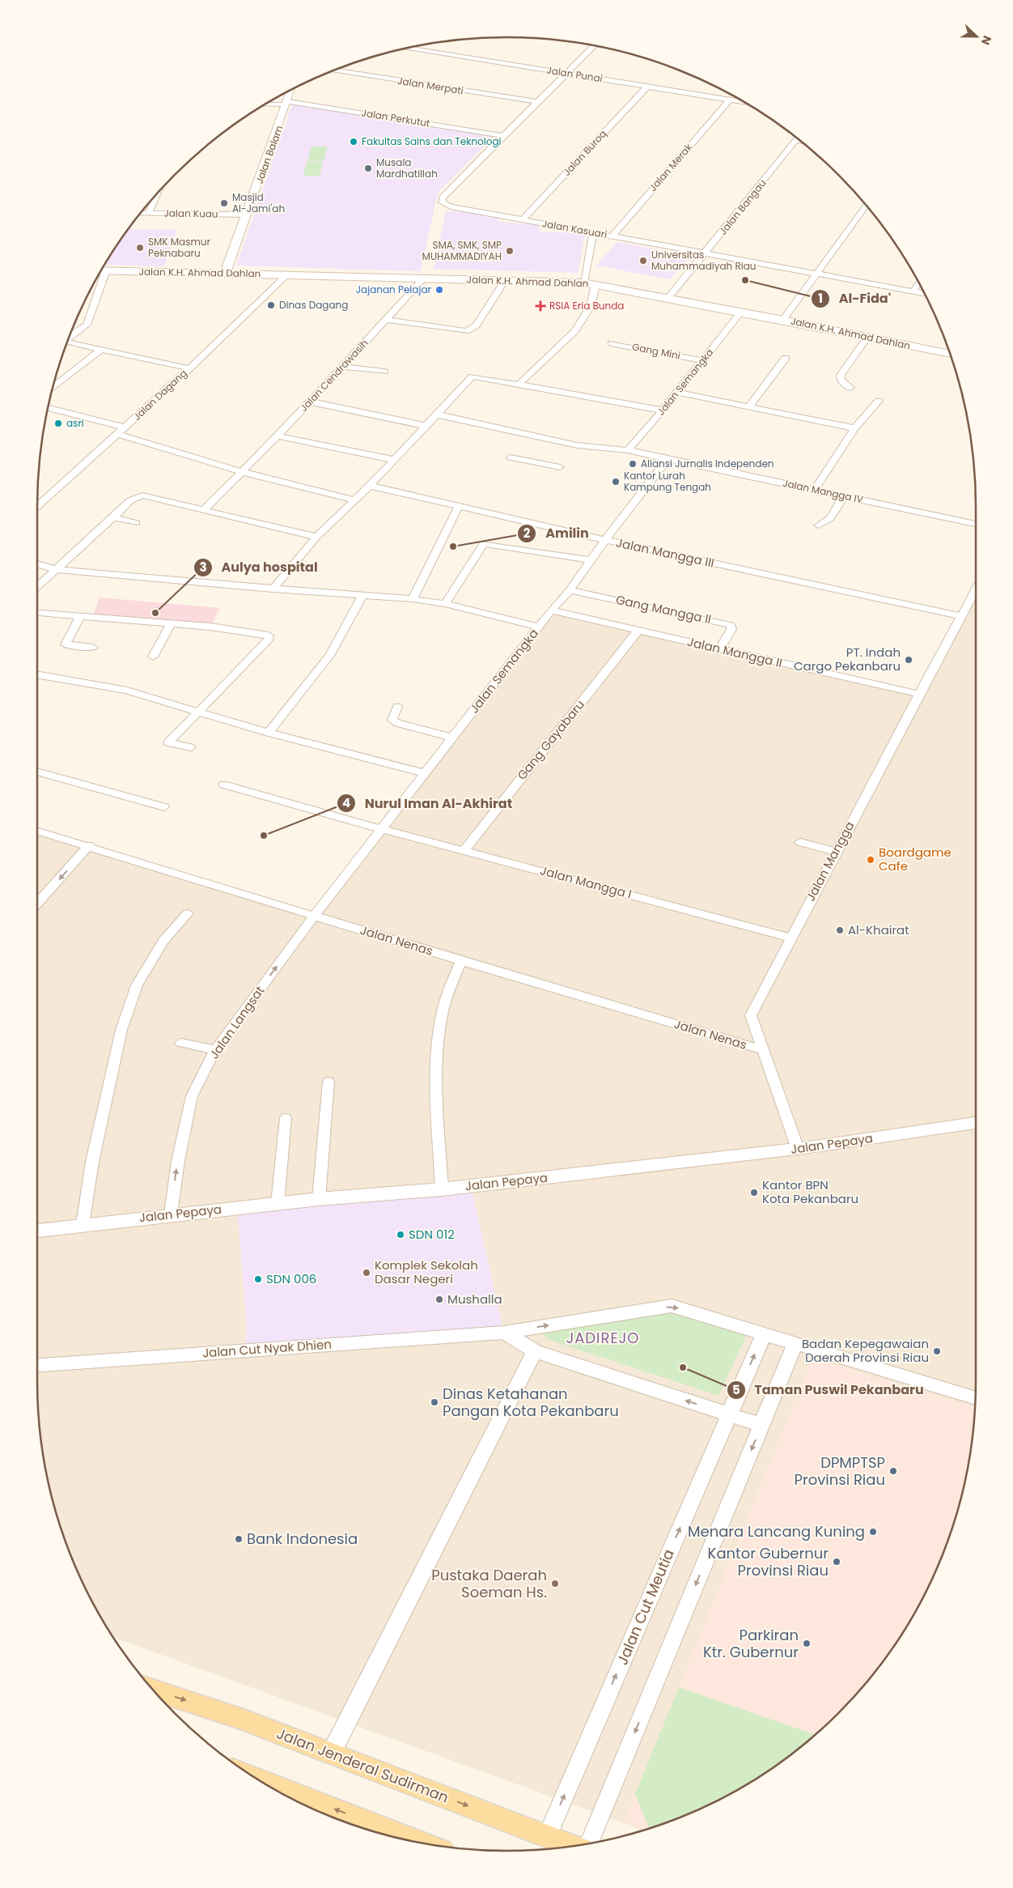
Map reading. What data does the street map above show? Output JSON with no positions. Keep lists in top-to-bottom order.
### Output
{
  "streets": {
    "main road": [
      "Jalan Balam",
      "Jalan K.H. Ahmad Dahlan",
      "Jalan Pepaya",
      "Jalan Jenderal Sudirman"
    ],
    "street": [
      "Jalan Punai",
      "Jalan Merpati",
      "Jalan Perkutut",
      "Jalan Buroq",
      "Jalan Merak",
      "Jalan Bangau",
      "Jalan Kuau",
      "Jalan Kasuari",
      "Gang Mini",
      "Jalan Cendrawasih",
      "Jalan Semangka",
      "Jalan Dagang",
      "Jalan Mangga IV",
      "Jalan Mangga III",
      "Gang Mangga II",
      "Jalan Mangga II",
      "Gang Gayabaru",
      "Jalan Mangga",
      "Jalan Mangga I",
      "Jalan Nenas",
      "Jalan Langsat",
      "Jalan Cut Nyak Dhien",
      "Jalan Cut Meutia"
    ]
  },
  "crossings": [
    ["Jalan Punai", "Jalan Buroq"],
    ["Jalan Punai", "Jalan Merak"],
    ["Jalan Punai", "Jalan Kasuari"],
    ["Jalan Merpati", "Jalan Kasuari"],
    ["Jalan Perkutut", "Jalan Balam"],
    ["Jalan Perkutut", "Jalan Kasuari"],
    ["Jalan Buroq", "Jalan Kasuari"],
    ["Jalan Balam", "Jalan Kuau"],
    ["Jalan Balam", "Jalan K.H. Ahmad Dahlan"],
    ["Jalan Merak", "Jalan Kasuari"],
    ["Jalan Bangau", "Jalan Kasuari"],
    ["Jalan Bangau", "Jalan K.H. Ahmad Dahlan"],
    ["Jalan K.H. Ahmad Dahlan", "Jalan Cendrawasih"],
    ["Jalan K.H. Ahmad Dahlan", "Jalan Semangka"],
    ["Jalan K.H. Ahmad Dahlan", "Jalan Dagang"],
    ["Gang Mini", "Jalan Semangka"],
    ["Jalan Semangka", "Jalan Mangga IV"],
    ["Jalan Semangka", "Jalan Mangga III"],
    ["Jalan Semangka", "Gang Mangga II"],
    ["Jalan Semangka", "Jalan Mangga II"],
    ["Jalan Semangka", "Jalan Mangga I"],
    ["Jalan Semangka", "Jalan Nenas"],
    ["Jalan Semangka", "Jalan Langsat"],
    ["Jalan Mangga III", "Jalan Mangga"],
    ["Gang Mangga II", "Jalan Mangga II"],
    ["Jalan Mangga II", "Gang Gayabaru"],
    ["Jalan Mangga II", "Jalan Mangga"],
    ["Gang Gayabaru", "Jalan Mangga I"],
    ["Jalan Mangga", "Jalan Mangga I"],
    ["Jalan Mangga", "Jalan Nenas"],
    ["Jalan Mangga", "Jalan Pepaya"],
    ["Jalan Nenas", "Jalan Langsat"],
    ["Jalan Langsat", "Jalan Pepaya"],
    ["Jalan Cut Nyak Dhien", "Jalan Cut Meutia"],
    ["Jalan Cut Meutia", "Jalan Jenderal Sudirman"]
  ],
  "districts": ["JADIREJO"],
  "places": {
    "other": [
      "Fakultas Sains dan Teknologi",
      "Musala Mardhatillah",
      "Masjid Al-Jami'ah",
      "SMK Masmur Peknabaru",
      "SMA, SMK, SMP MUHAMMADIYAH",
      "Universitas Muhammadiyah Riau",
      "Al-Fida'",
      "Jajanan Pelajar",
      "Dinas Dagang",
      "asri",
      "Aliansi Jurnalis Independen",
      "Kantor Lurah Kampung Tengah",
      "Amilin",
      "Aulya hospital",
      "PT. Indah Cargo Pekanbaru",
      "Nurul Iman Al-Akhirat",
      "Boardgame Cafe",
      "Al-Khairat",
      "Kantor BPN Kota Pekanbaru",
      "SDN 012",
      "Komplek Sekolah Dasar Negeri",
      "SDN 006",
      "Mushalla",
      "Badan Kepegawaian Daerah Provinsi Riau",
      "Taman Puswil Pekanbaru",
      "Dinas Ketahanan Pangan Kota Pekanbaru",
      "DPMPTSP Provinsi Riau",
      "Menara Lancang Kuning",
      "Bank Indonesia",
      "Kantor Gubernur Provinsi Riau",
      "Pustaka Daerah Soeman Hs.",
      "Parkiran Ktr. Gubernur"
    ],
    "health": ["RSIA Eria Bunda"]
  },
  "north": "right"
}
